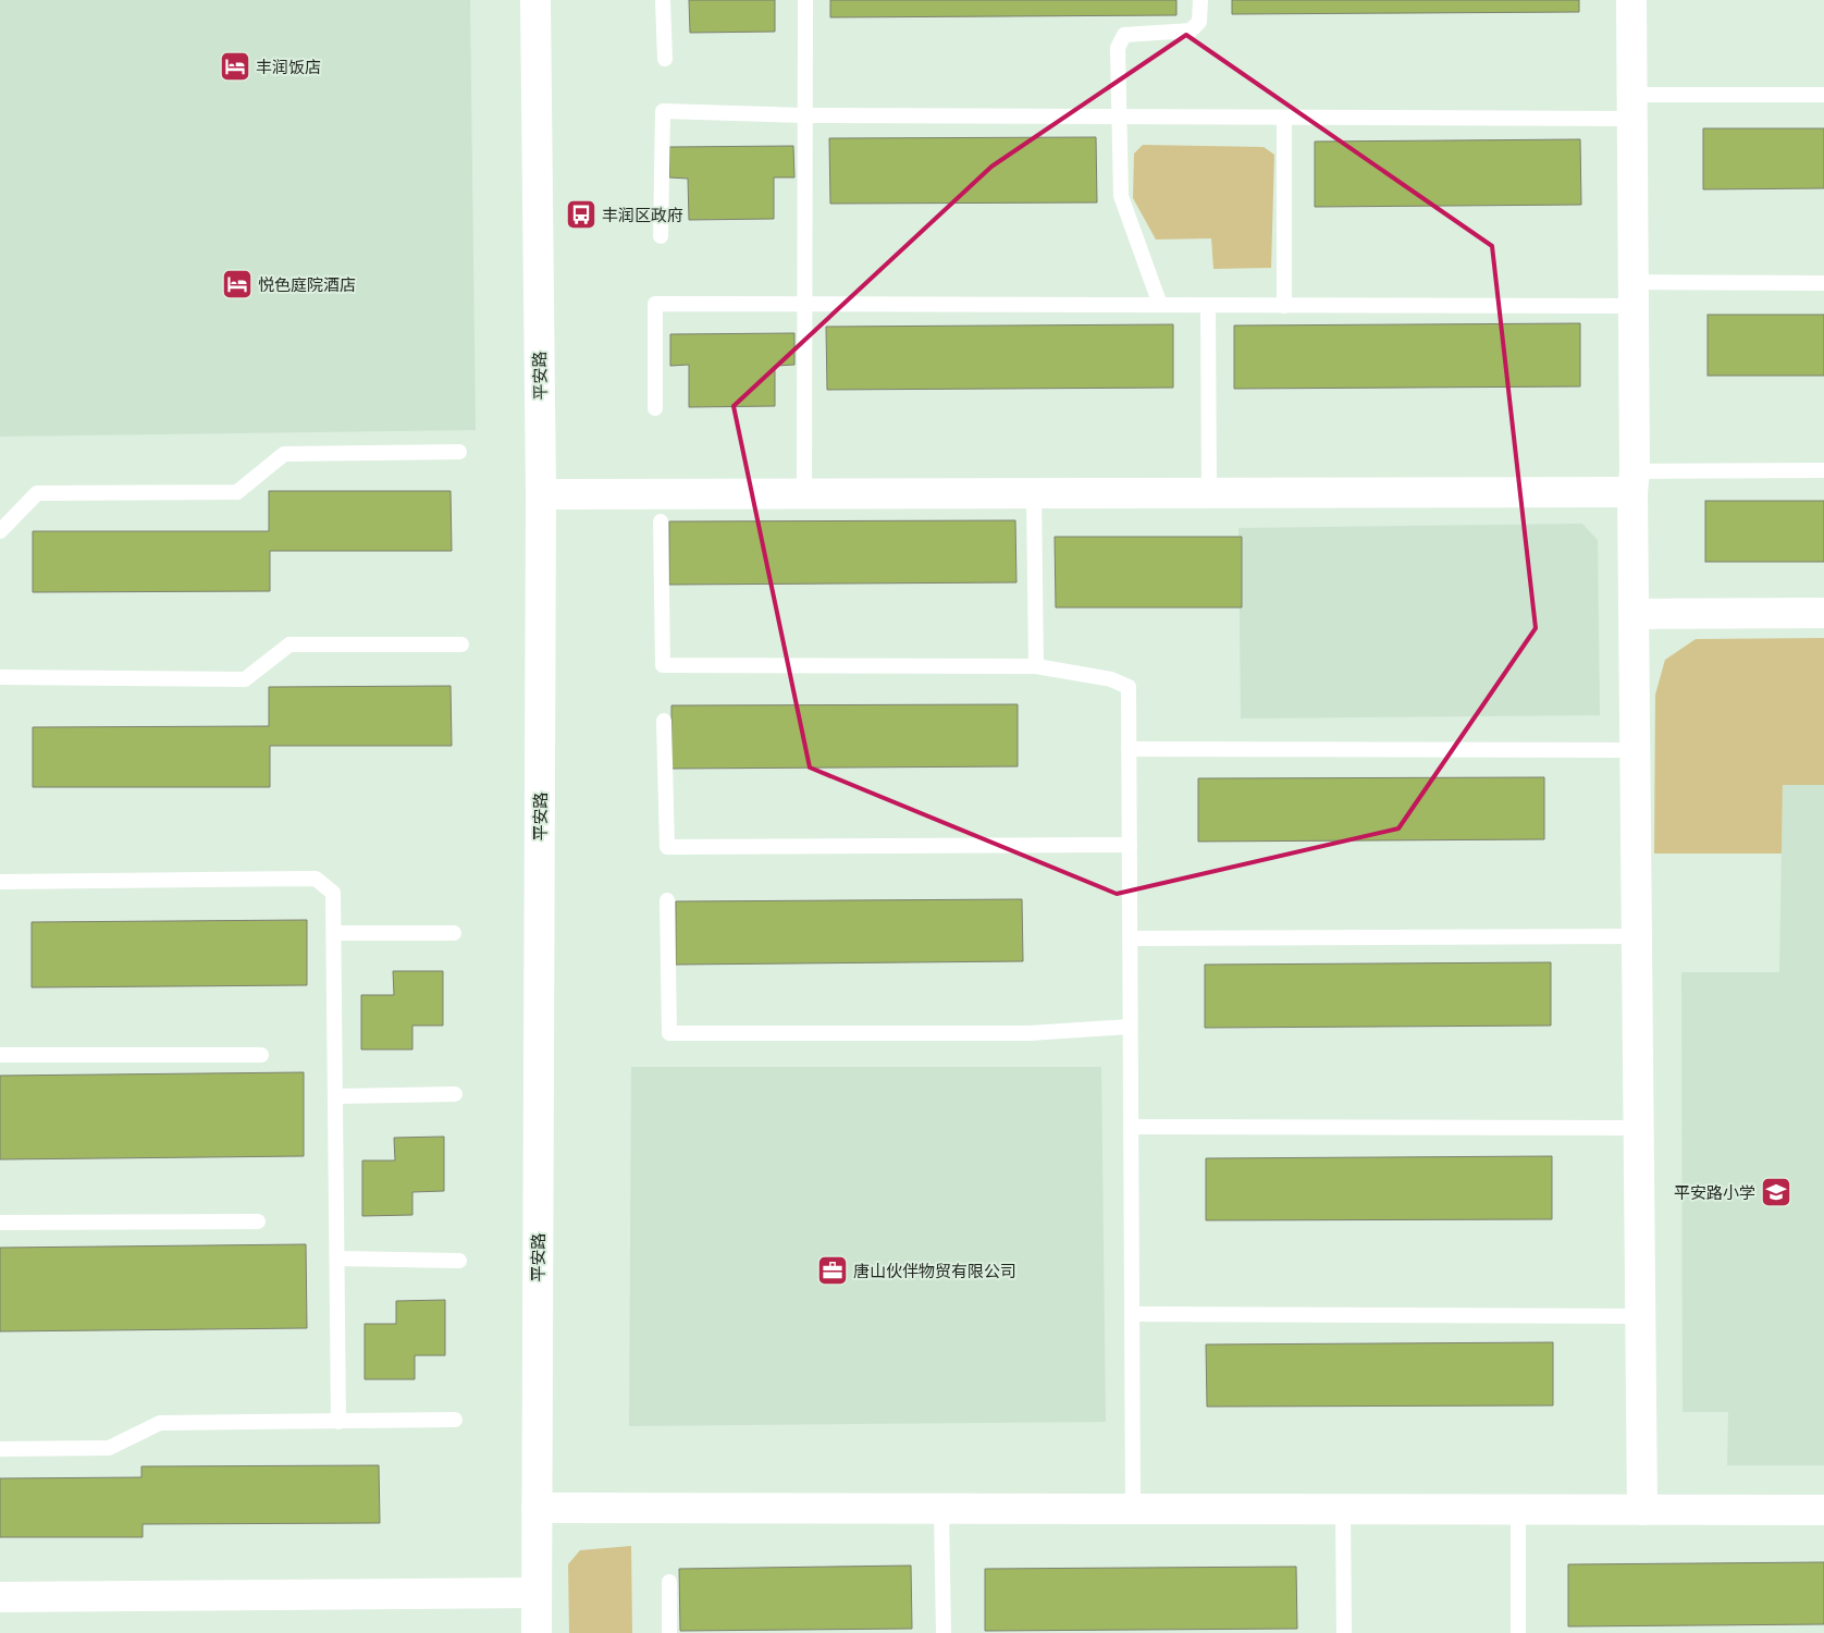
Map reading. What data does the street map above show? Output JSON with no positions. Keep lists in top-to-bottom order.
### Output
{
  "streets": {
    "street": ["平安路"]
  },
  "places": {
    "hotel": ["丰润饭店", "悦色庭院酒店"],
    "bus stop": ["丰润区政府"],
    "school or university": ["平安路小学"],
    "office": ["唐山伙伴物贸有限公司"]
  }
}
